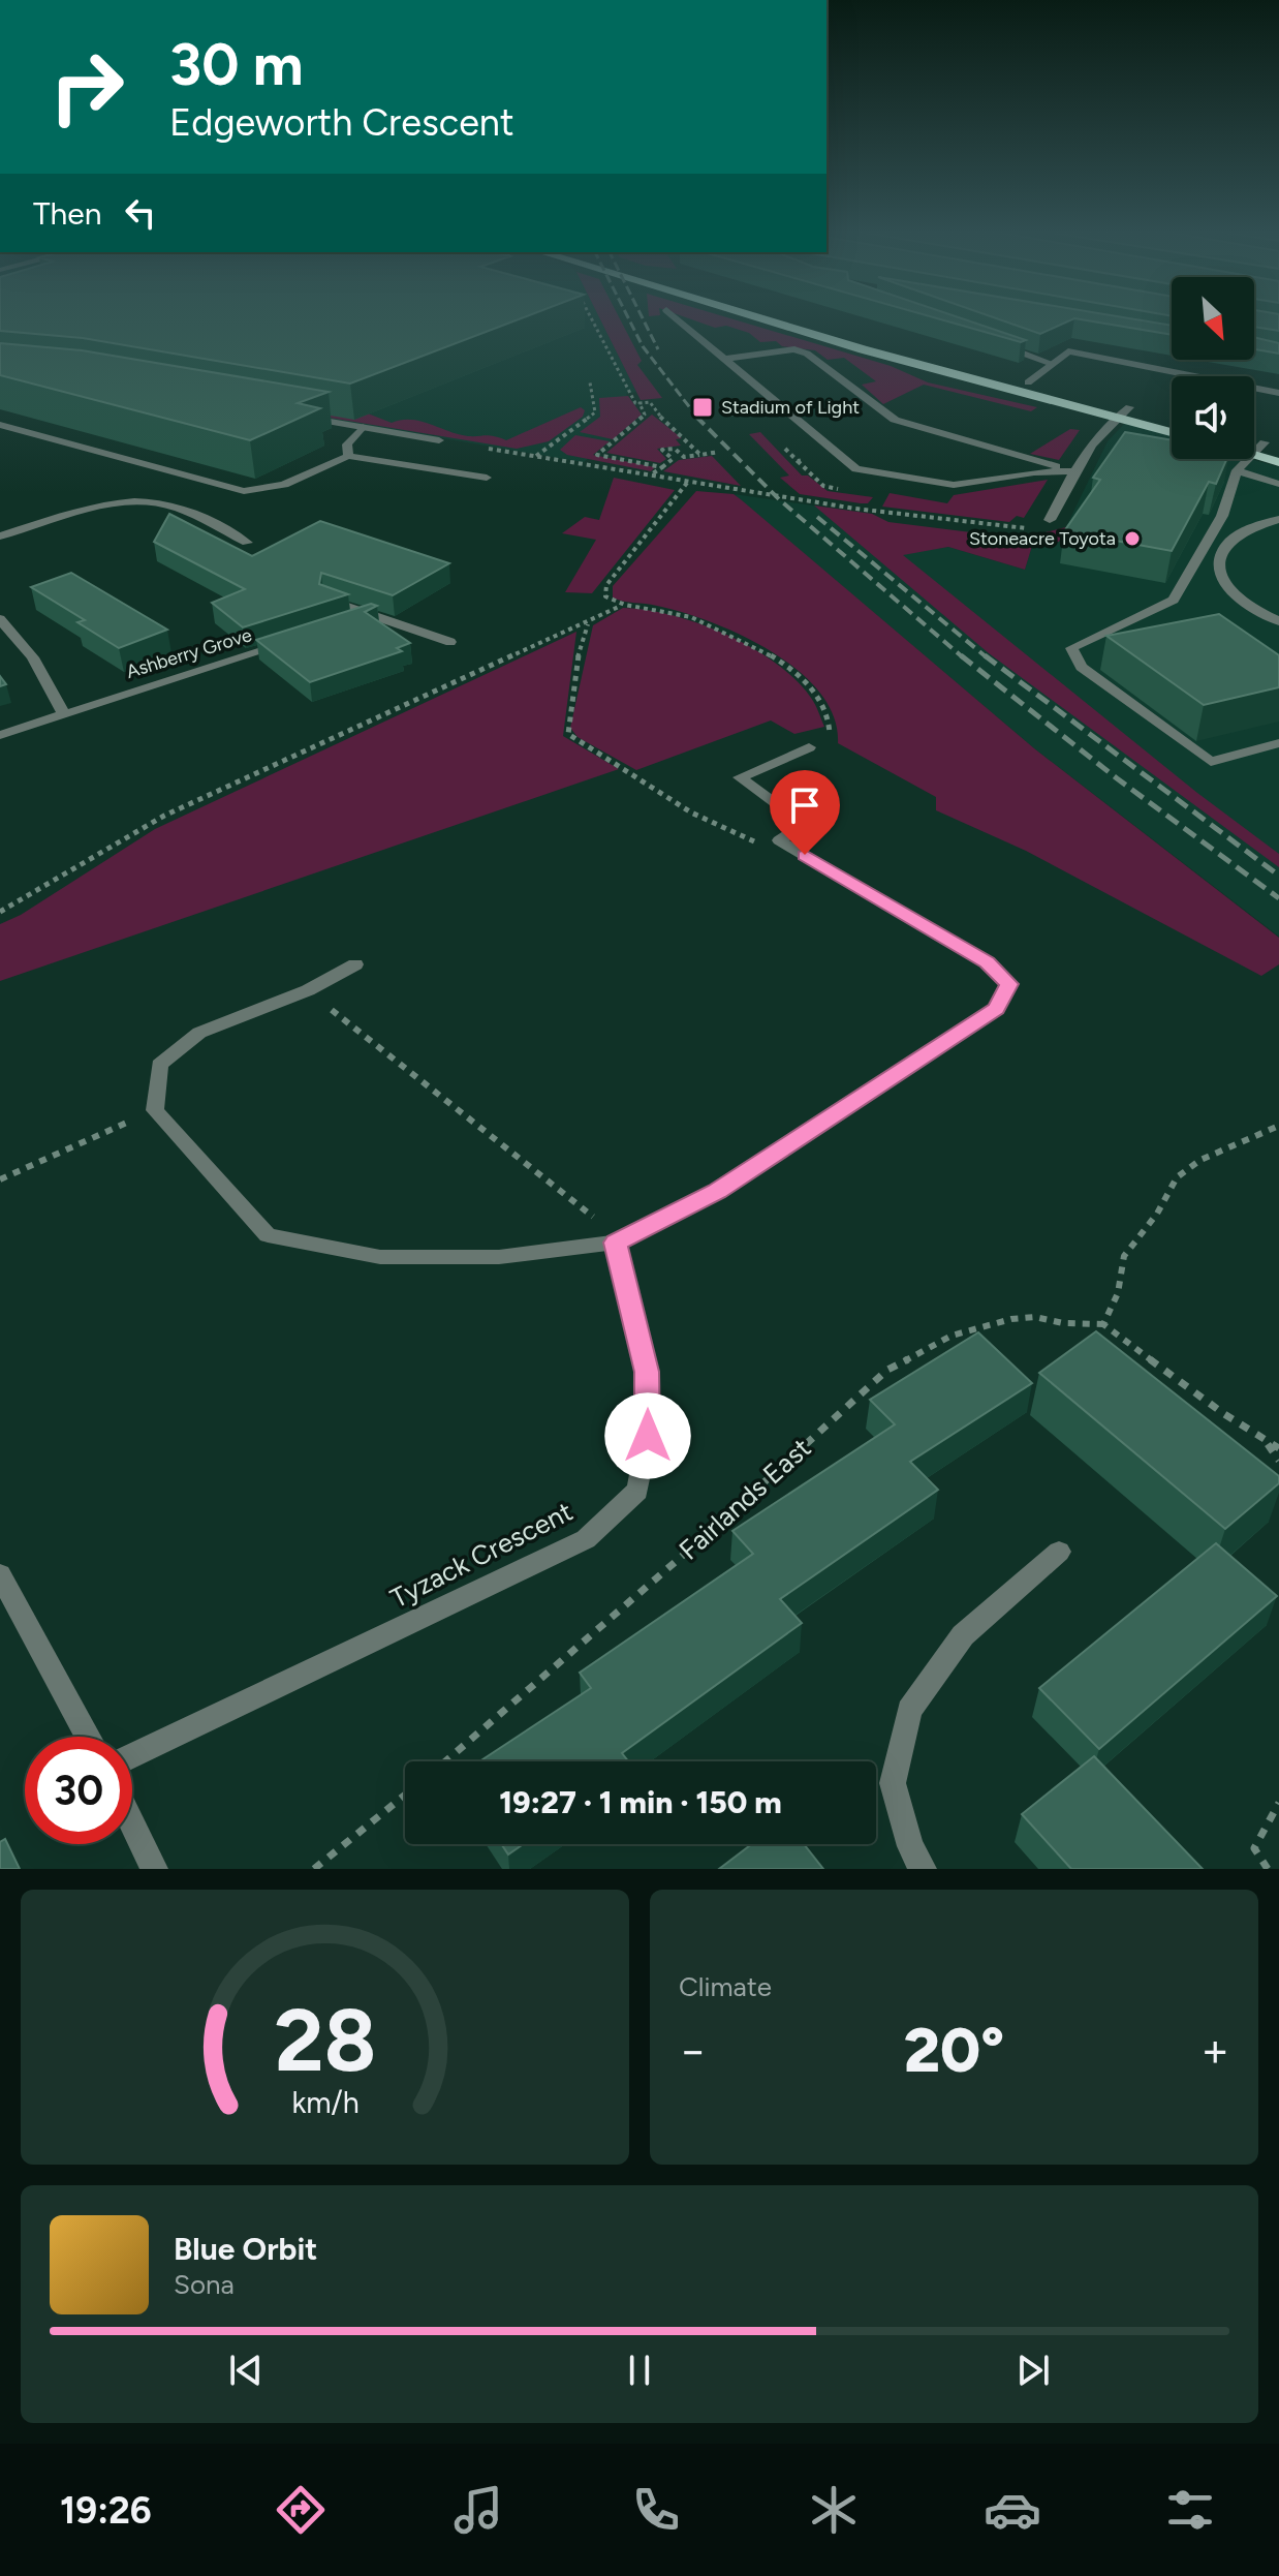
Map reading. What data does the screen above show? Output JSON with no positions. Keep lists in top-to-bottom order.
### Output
{
  "streets": {
    "street": ["Ashberry Grove", "Tyzack Crescent"],
    "path": ["Fairlands East"]
  },
  "places": {
    "transit": ["Stadium of Light"],
    "other": ["Stoneacre Toyota"]
  },
  "north": "bottom right",
  "page": {
    "turn": ["30 m", "Edgeworth Crescent"],
    "then": "Then",
    "limit": "30",
    "trip": "19:27 · 1 min · 150 m",
    "tile": "Climate",
    "heat": ["−", "20°", "+"],
    "song": ["Blue Orbit", "Sona"],
    "tabs": "19:26",
    "gauge": ["28", "km/h"]
  }
}
